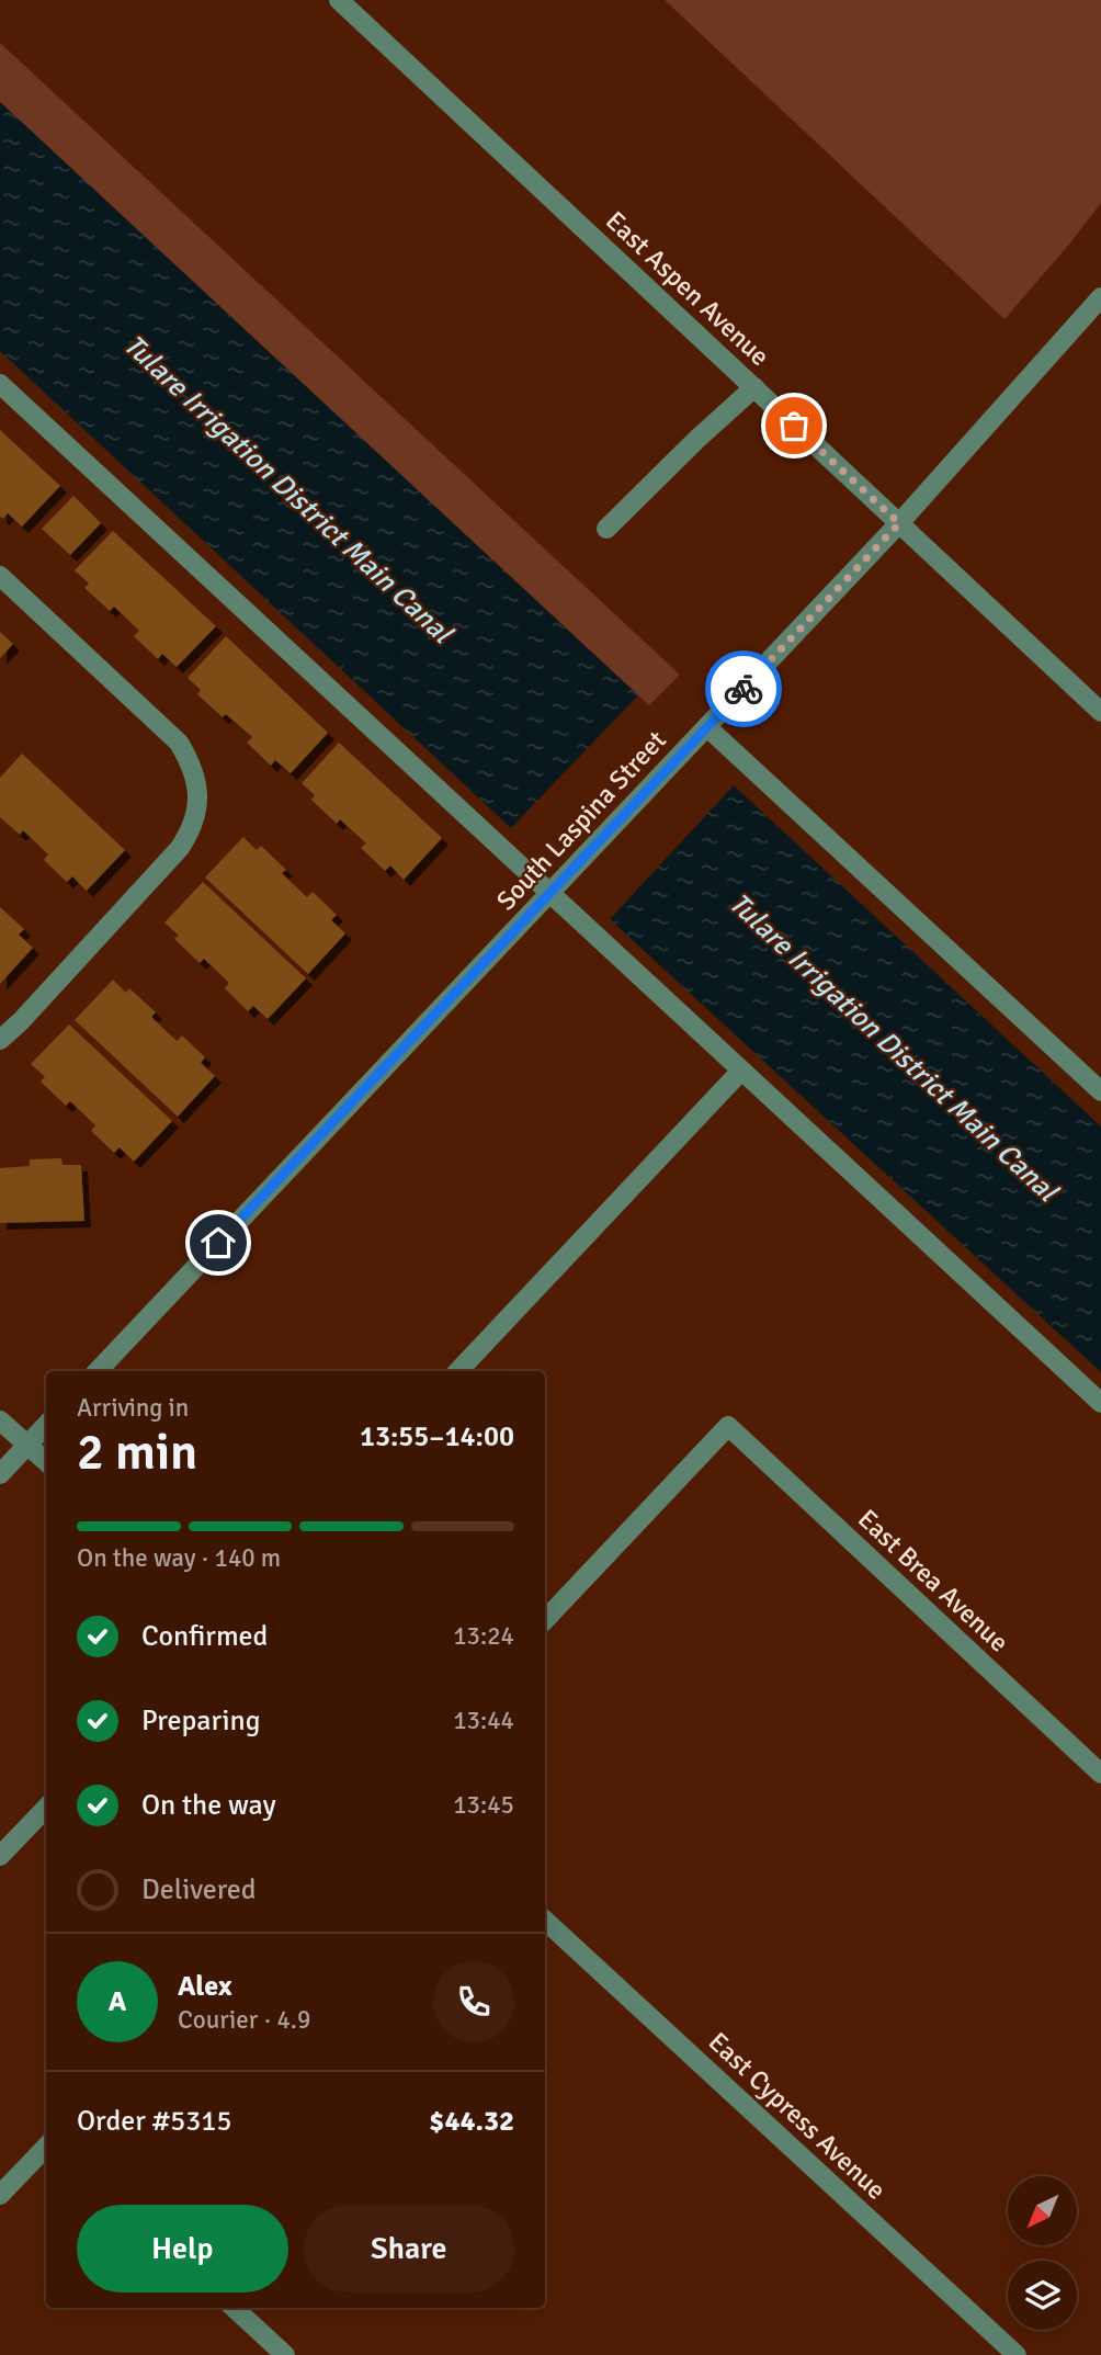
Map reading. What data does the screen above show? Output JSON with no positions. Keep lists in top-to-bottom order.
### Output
{
  "streets": {
    "street": [
      "East Aspen Avenue",
      "South Laspina Street",
      "East Brea Avenue",
      "East Cypress Avenue"
    ]
  },
  "crossings": [
    ["East Aspen Avenue", "South Laspina Street"]
  ],
  "water": ["Tulare Irrigation District Main Canal"],
  "north": "bottom left",
  "page": {
    "heading": ["2 min", "Arriving in", "13:55–14:00"],
    "panel": [
      "Alex",
      "Courier · 4.9",
      "Order #5315",
      "$44.32"
    ],
    "bar": "On the way · 140 m",
    "list": [
      ["Confirmed", "13:24"],
      ["Preparing", "13:44"],
      ["On the way", "13:45"],
      "Delivered"
    ],
    "round": "A",
    "buttons": ["Help", "Share"]
  }
}
